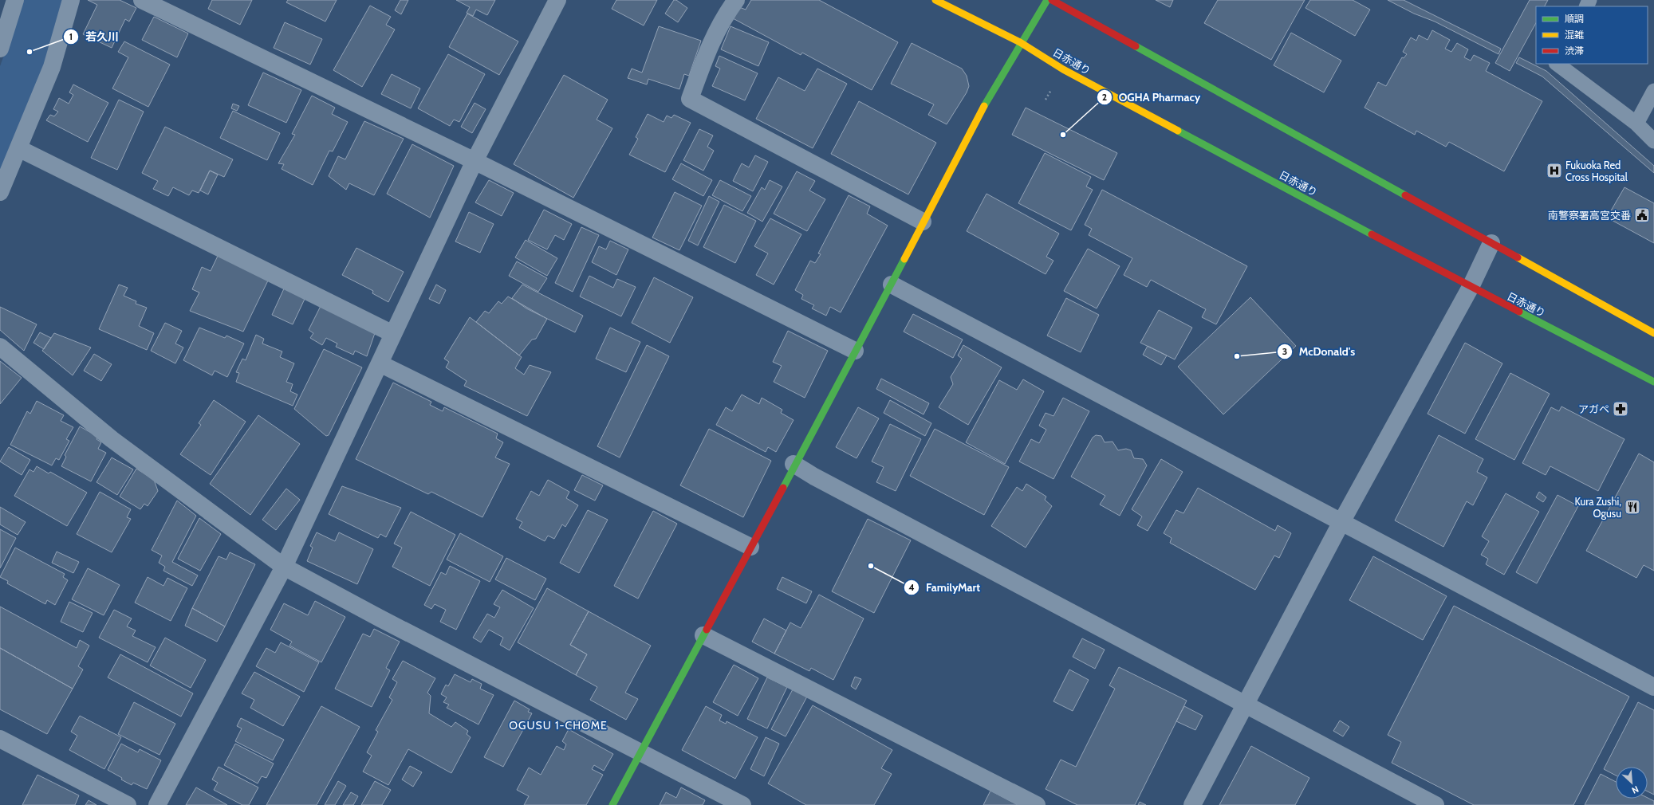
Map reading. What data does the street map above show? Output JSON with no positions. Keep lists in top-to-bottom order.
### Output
{
  "streets": {
    "main road": ["日赤通り"]
  },
  "districts": ["OGUSU 1-CHOME"],
  "places": {
    "other": [
      "若久川",
      "OGHA Pharmacy",
      "McDonald's",
      "FamilyMart"
    ],
    "hospital": ["Fukuoka Red Cross Hospital"],
    "public building": ["南警察署高宮交番"],
    "pharmacy": ["アガペ"],
    "restaurant": ["Kura Zushi, Ogusu"]
  },
  "legend": ["順調", "混雑", "渋滞"],
  "north": "bottom right"
}
